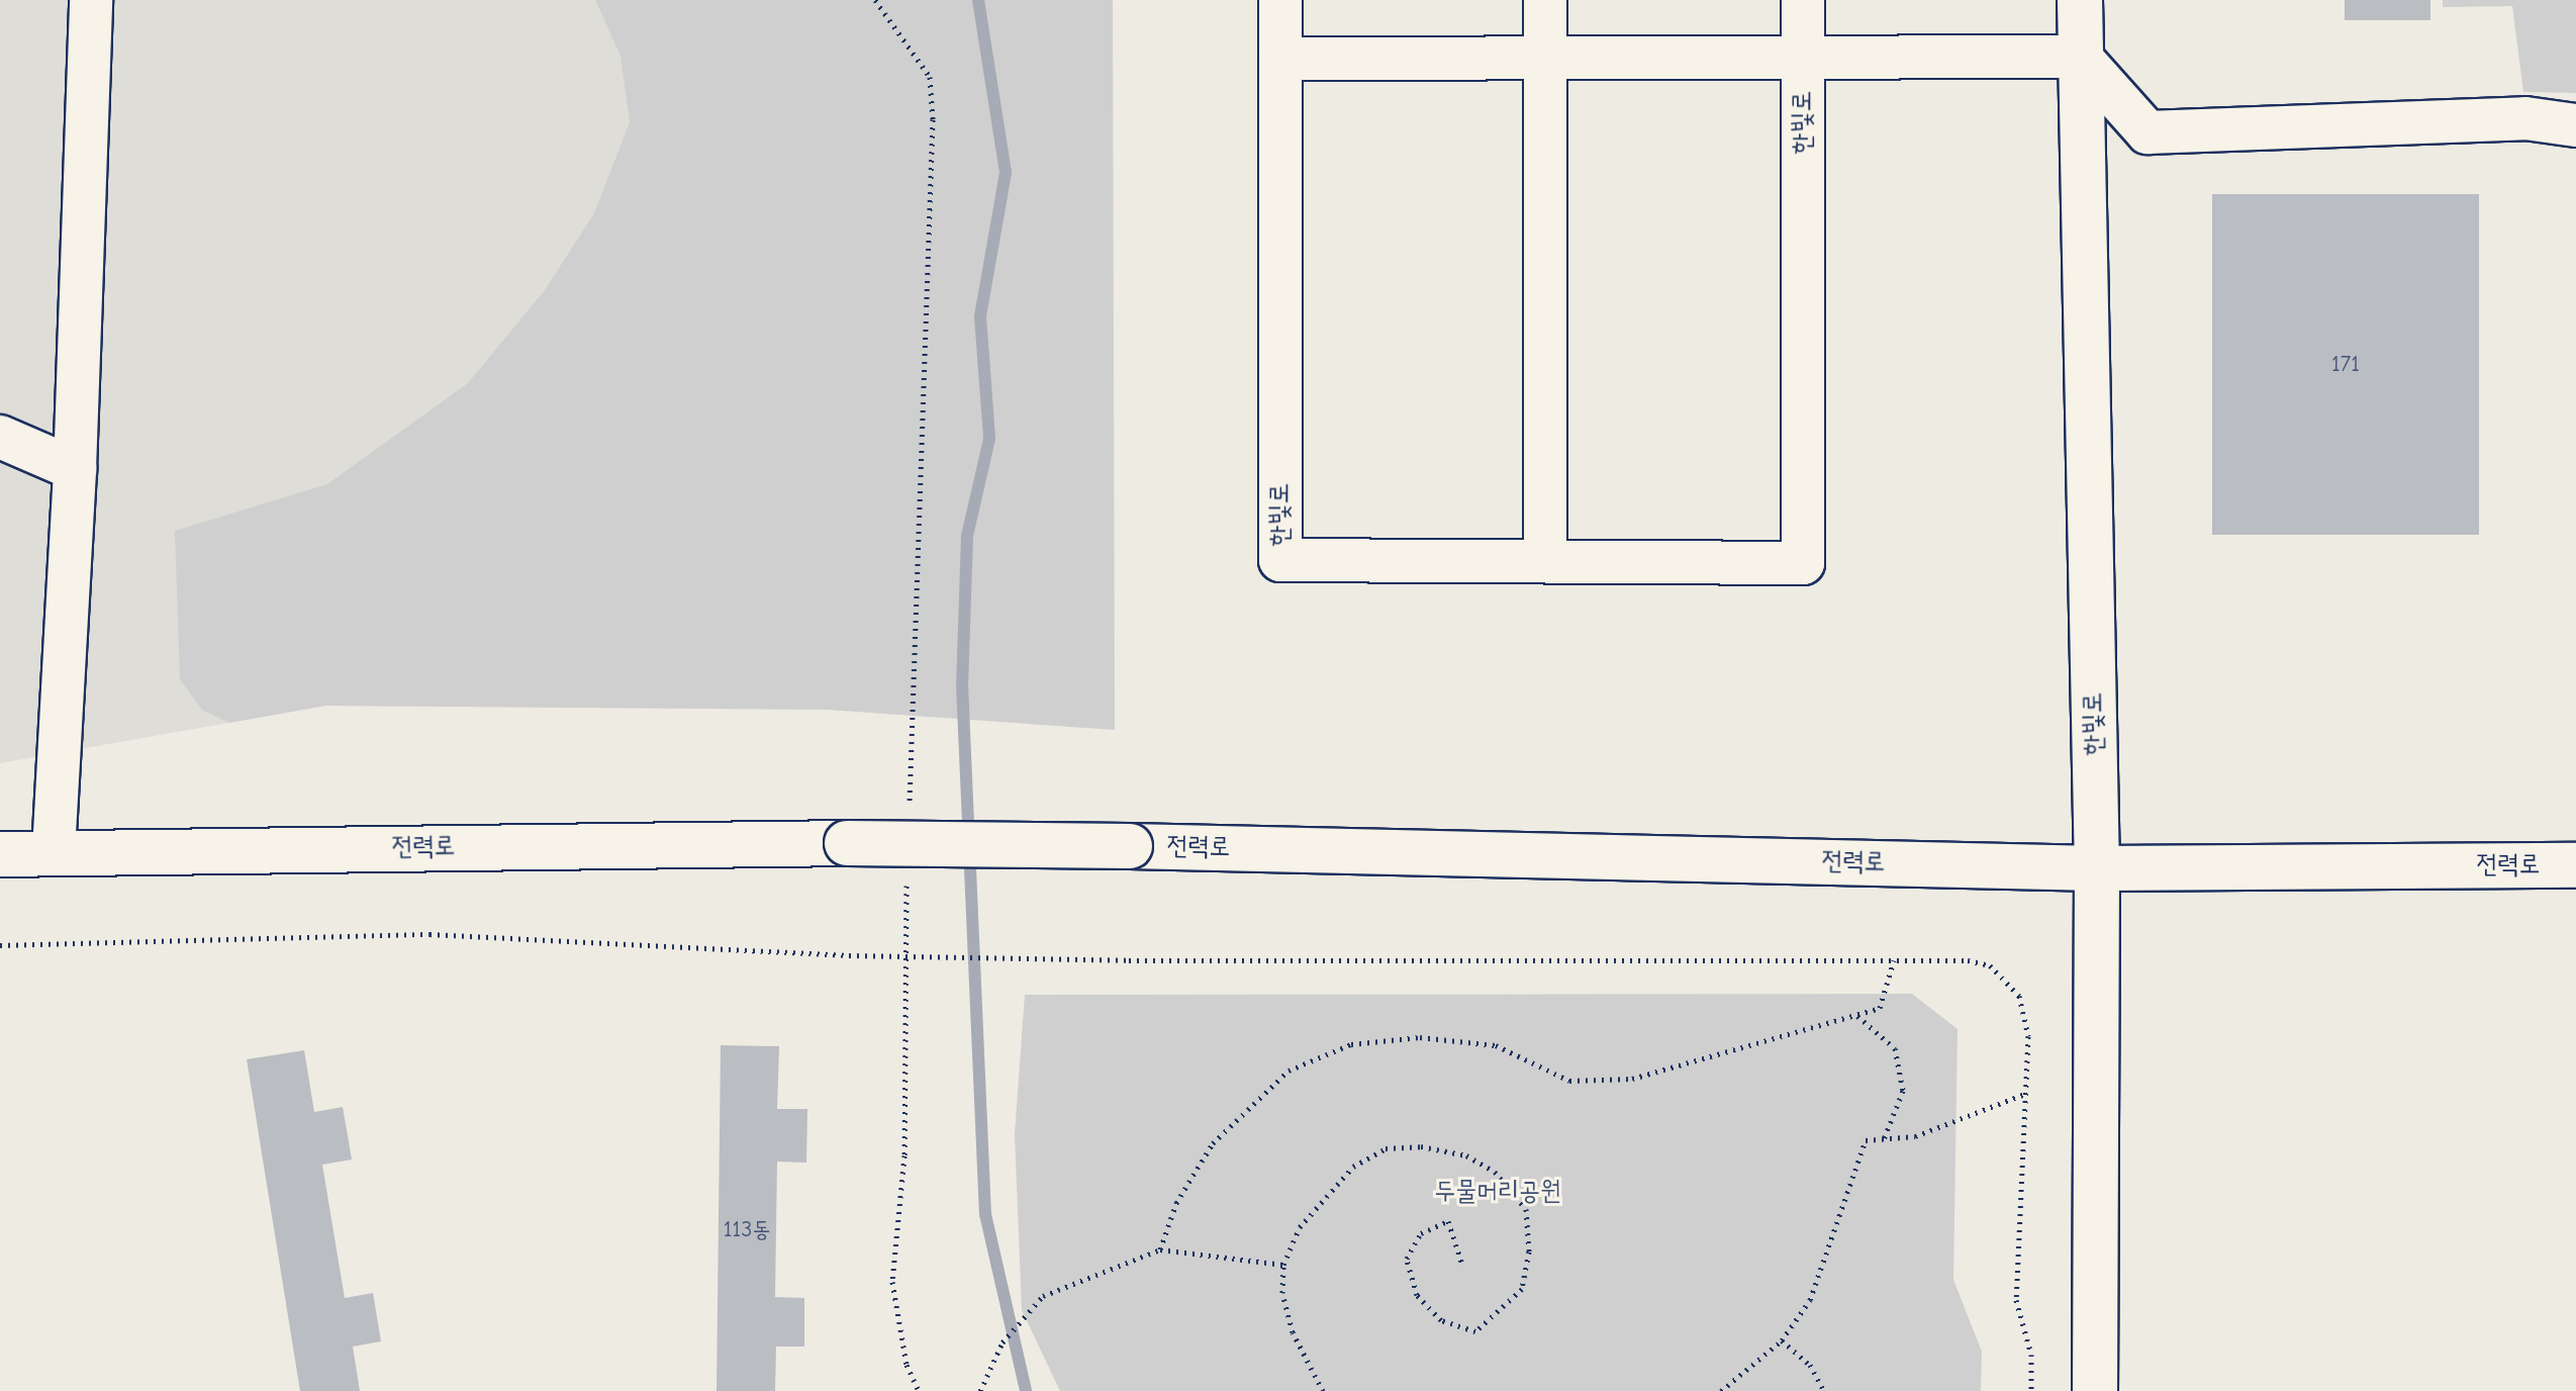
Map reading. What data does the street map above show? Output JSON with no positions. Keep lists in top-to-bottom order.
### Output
{
  "streets": {
    "street": ["한빛로", "전력로"]
  },
  "crossings": [
    ["한빛로", "전력로"]
  ],
  "parks": ["두물머리공원"],
  "house_numbers": ["171", "113동"]
}
